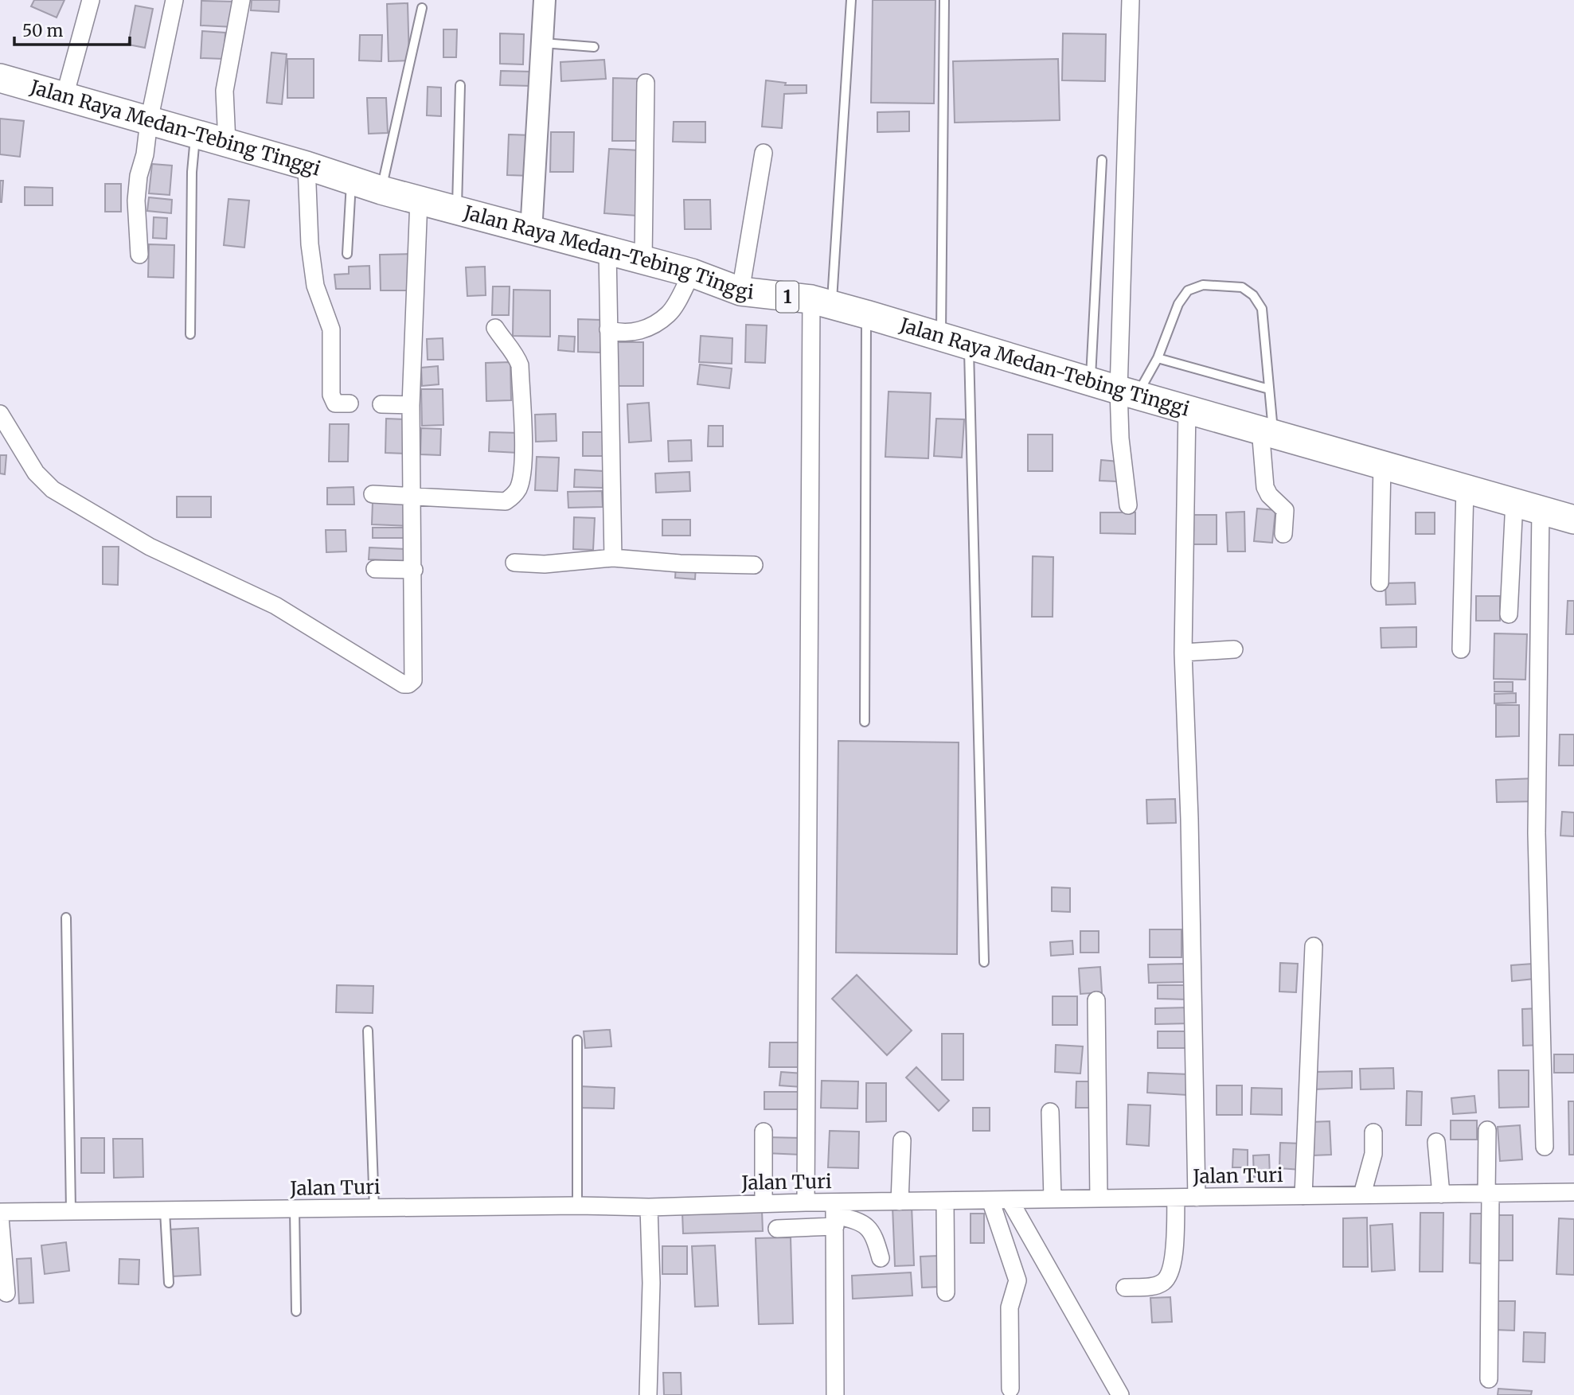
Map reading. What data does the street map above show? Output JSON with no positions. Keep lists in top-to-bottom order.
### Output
{
  "streets": {
    "highway": ["Jalan Raya Medan-Tebing Tinggi", "1"],
    "street": ["Jalan Turi"]
  },
  "scale_bar": "50 m"
}
